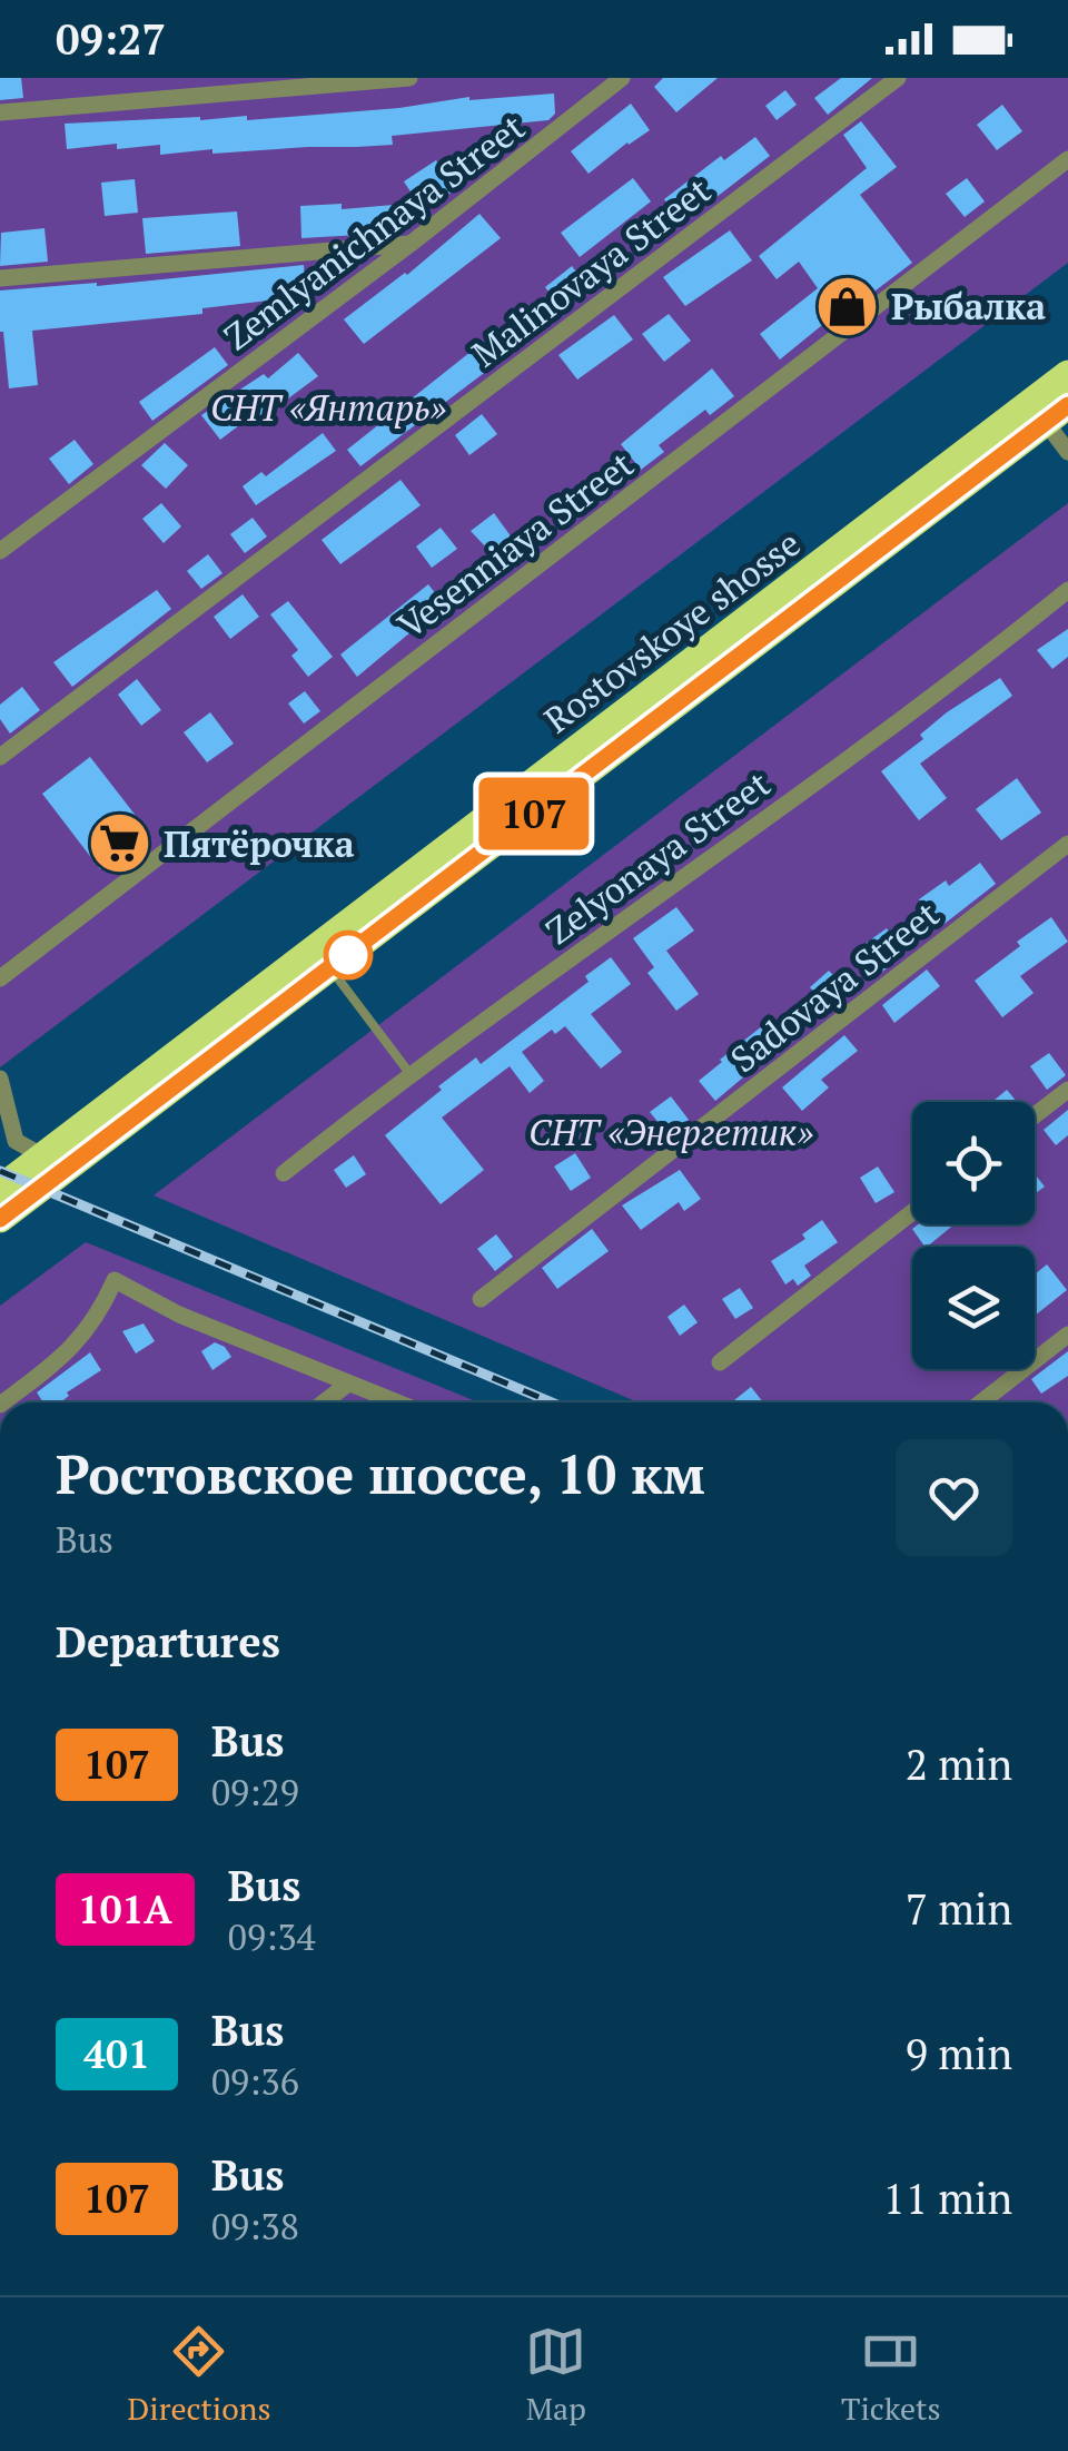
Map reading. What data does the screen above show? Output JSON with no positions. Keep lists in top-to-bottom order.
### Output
{
  "streets": {
    "highway": ["Rostovskoye shosse"],
    "street": [
      "Zemlyanichnaya Street",
      "Malinovaya Street",
      "Vesenniaya Street",
      "Zelyonaya Street",
      "Sadovaya Street"
    ]
  },
  "parks": ["СНТ «Янтарь»", "СНТ «Энергетик»"],
  "places": {
    "shop": ["Рыбалка"],
    "supermarket": ["Пятёрочка"]
  },
  "lines": ["bus line 107"],
  "page": {
    "status": "09:27",
    "on_map": "107",
    "heading": [
      ["Ростовское шоссе, 10 км", "Bus"],
      "Departures"
    ],
    "list": [
      {
        "mark": "107",
        "name": "Bus",
        "note": "09:29",
        "value": "2 min"
      },
      {
        "mark": "101А",
        "name": "Bus",
        "note": "09:34",
        "value": "7 min"
      },
      {
        "mark": "401",
        "name": "Bus",
        "note": "09:36",
        "value": "9 min"
      },
      {
        "mark": "107",
        "name": "Bus",
        "note": "09:38",
        "value": "11 min"
      }
    ],
    "tabs": ["Directions", "Map", "Tickets"]
  }
}
